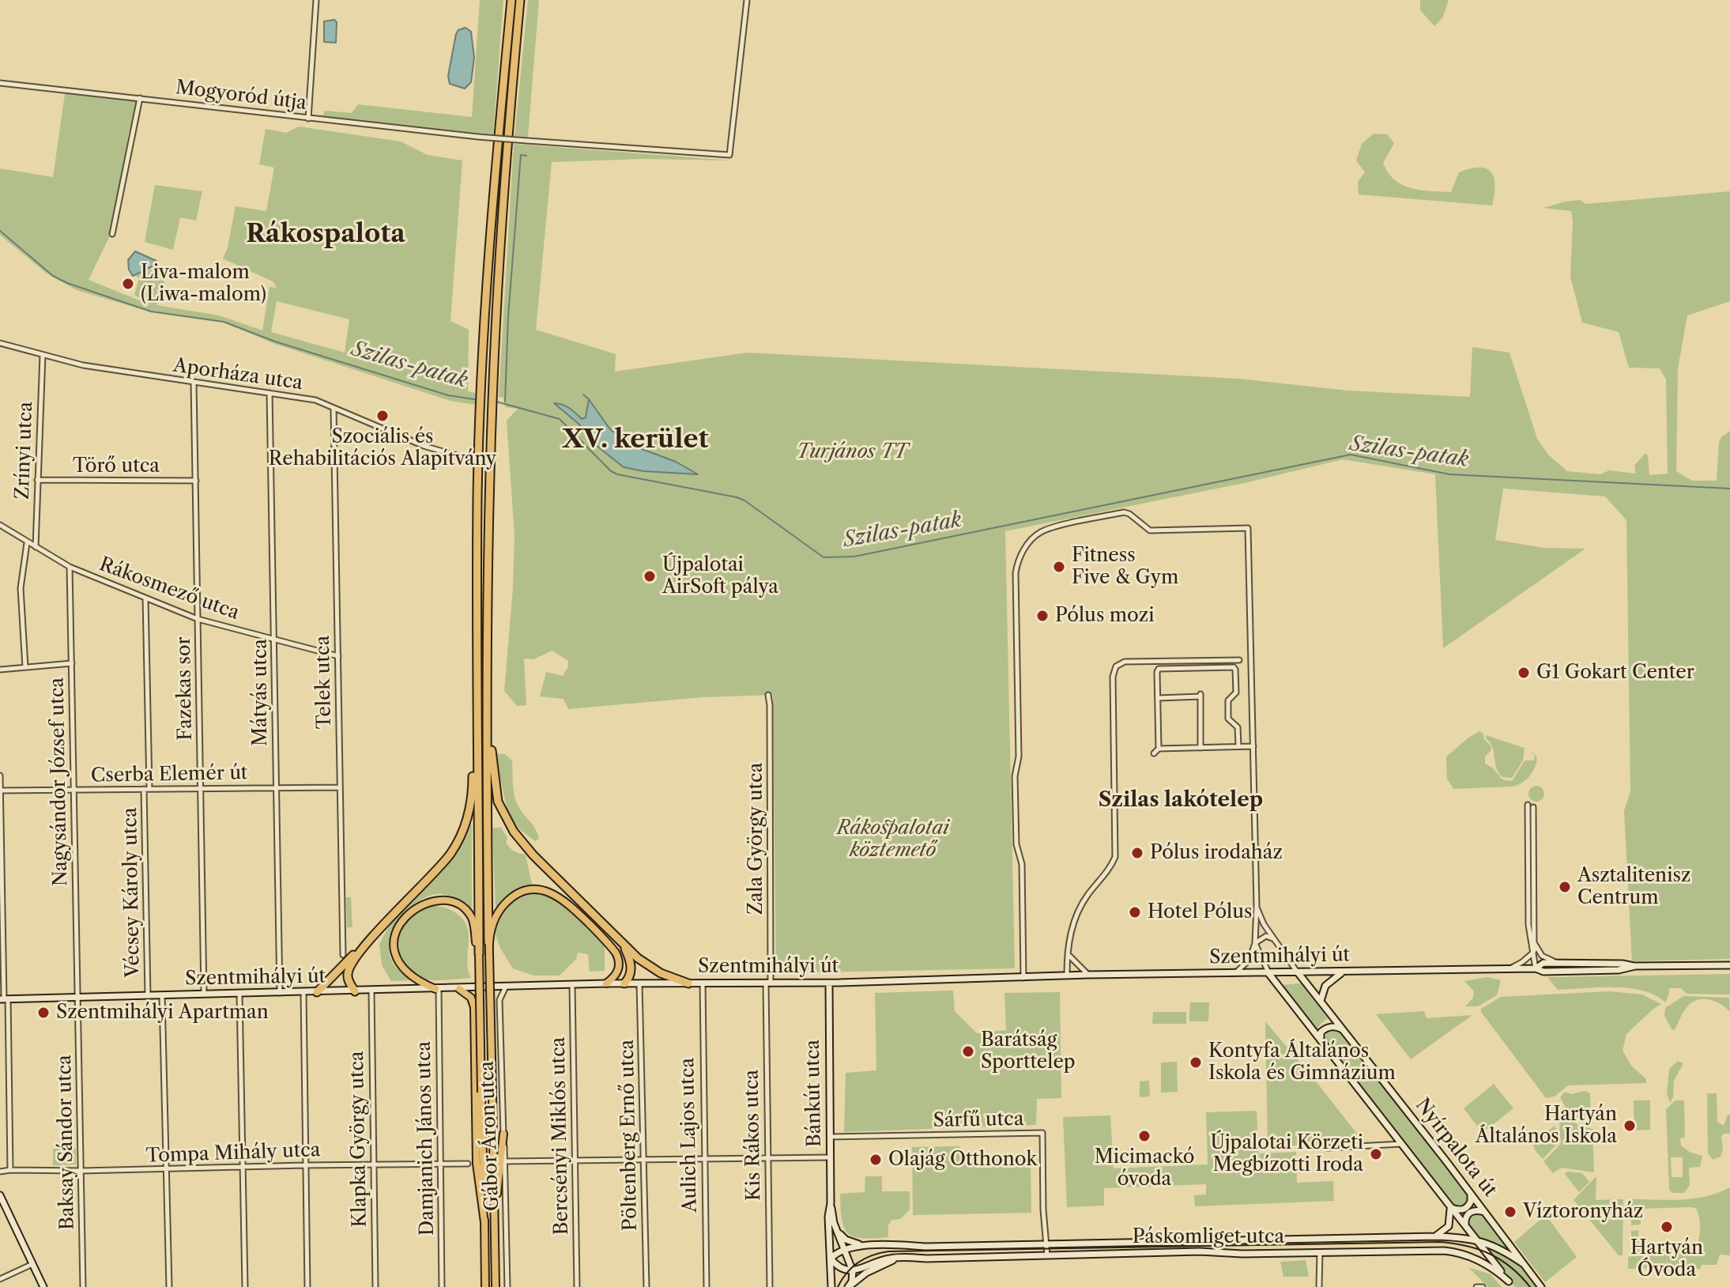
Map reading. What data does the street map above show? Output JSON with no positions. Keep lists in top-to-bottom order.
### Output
{
  "streets": {
    "main road": [
      "Szentmihályi út",
      "Bánkút utca",
      "Nyírpalota út",
      "Páskomliget utca"
    ],
    "street": [
      "Mogyoród útja",
      "Aporháza utca",
      "Zrínyi utca",
      "Törő utca",
      "Rákosmező utca",
      "Telek utca",
      "Fazekas sor",
      "Mátyás utca",
      "Cserba Elemér út",
      "Nagysándor József utca",
      "Zala György utca",
      "Vécsey Károly utca",
      "Sárfű utca",
      "Pöltenberg Ernő utca",
      "Aulich Lajos utca",
      "Kis Rákos utca",
      "Gábor Áron utca",
      "Bercsényi Miklós utca",
      "Damjanich János utca",
      "Klapka György utca",
      "Baksay Sándor utca",
      "Tompa Mihály utca"
    ]
  },
  "crossings": [
    ["Aporháza utca", "Zrínyi utca"],
    ["Aporháza utca", "Telek utca"],
    ["Aporháza utca", "Fazekas sor"],
    ["Aporháza utca", "Mátyás utca"],
    ["Zrínyi utca", "Törő utca"],
    ["Zrínyi utca", "Rákosmező utca"],
    ["Törő utca", "Fazekas sor"],
    ["Rákosmező utca", "Telek utca"],
    ["Rákosmező utca", "Fazekas sor"],
    ["Rákosmező utca", "Mátyás utca"],
    ["Rákosmező utca", "Nagysándor József utca"],
    ["Rákosmező utca", "Vécsey Károly utca"],
    ["Telek utca", "Cserba Elemér út"],
    ["Fazekas sor", "Cserba Elemér út"],
    ["Fazekas sor", "Szentmihályi út"],
    ["Mátyás utca", "Cserba Elemér út"],
    ["Mátyás utca", "Szentmihályi út"],
    ["Cserba Elemér út", "Nagysándor József utca"],
    ["Cserba Elemér út", "Vécsey Károly utca"],
    ["Nagysándor József utca", "Szentmihályi út"],
    ["Nagysándor József utca", "Baksay Sándor utca"],
    ["Zala György utca", "Szentmihályi út"],
    ["Zala György utca", "Kis Rákos utca"],
    ["Vécsey Károly utca", "Szentmihályi út"],
    ["Szentmihályi út", "Bánkút utca"],
    ["Szentmihályi út", "Pöltenberg Ernő utca"],
    ["Szentmihályi út", "Aulich Lajos utca"],
    ["Szentmihályi út", "Kis Rákos utca"],
    ["Szentmihályi út", "Gábor Áron utca"],
    ["Szentmihályi út", "Bercsényi Miklós utca"],
    ["Szentmihályi út", "Damjanich János utca"],
    ["Szentmihályi út", "Klapka György utca"],
    ["Szentmihályi út", "Baksay Sándor utca"],
    ["Szentmihályi út", "Nyírpalota út"],
    ["Bánkút utca", "Sárfű utca"],
    ["Bánkút utca", "Páskomliget utca"],
    ["Sárfű utca", "Páskomliget utca"],
    ["Damjanich János utca", "Tompa Mihály utca"],
    ["Klapka György utca", "Tompa Mihály utca"],
    ["Baksay Sándor utca", "Tompa Mihály utca"],
    ["Nyírpalota út", "Páskomliget utca"]
  ],
  "districts": ["Rákospalota", "XV. kerület", "Szilas lakótelep"],
  "water": ["Szilas-patak"],
  "parks": ["Turjános TT", "Rákospalotai köztemető"],
  "places": [
    "Liva-malom (Liwa-malom)",
    "Szociális és Rehabilitációs Alapítvány",
    "Fitness Five & Gym",
    "Újpalotai AirSoft pálya",
    "Pólus mozi",
    "G1 Gokart Center",
    "Pólus irodaház",
    "Asztalitenisz Centrum",
    "Hotel Pólus",
    "Szentmihályi Apartman",
    "Barátság Sporttelep",
    "Kontyfa Általános Iskola és Gimnázium",
    "Hartyán Általános Iskola",
    "Micimackó óvoda",
    "Újpalotai Körzeti Megbízotti Iroda",
    "Olajág Otthonok",
    "Víztoronyház",
    "Hartyán Óvoda"
  ]
}
